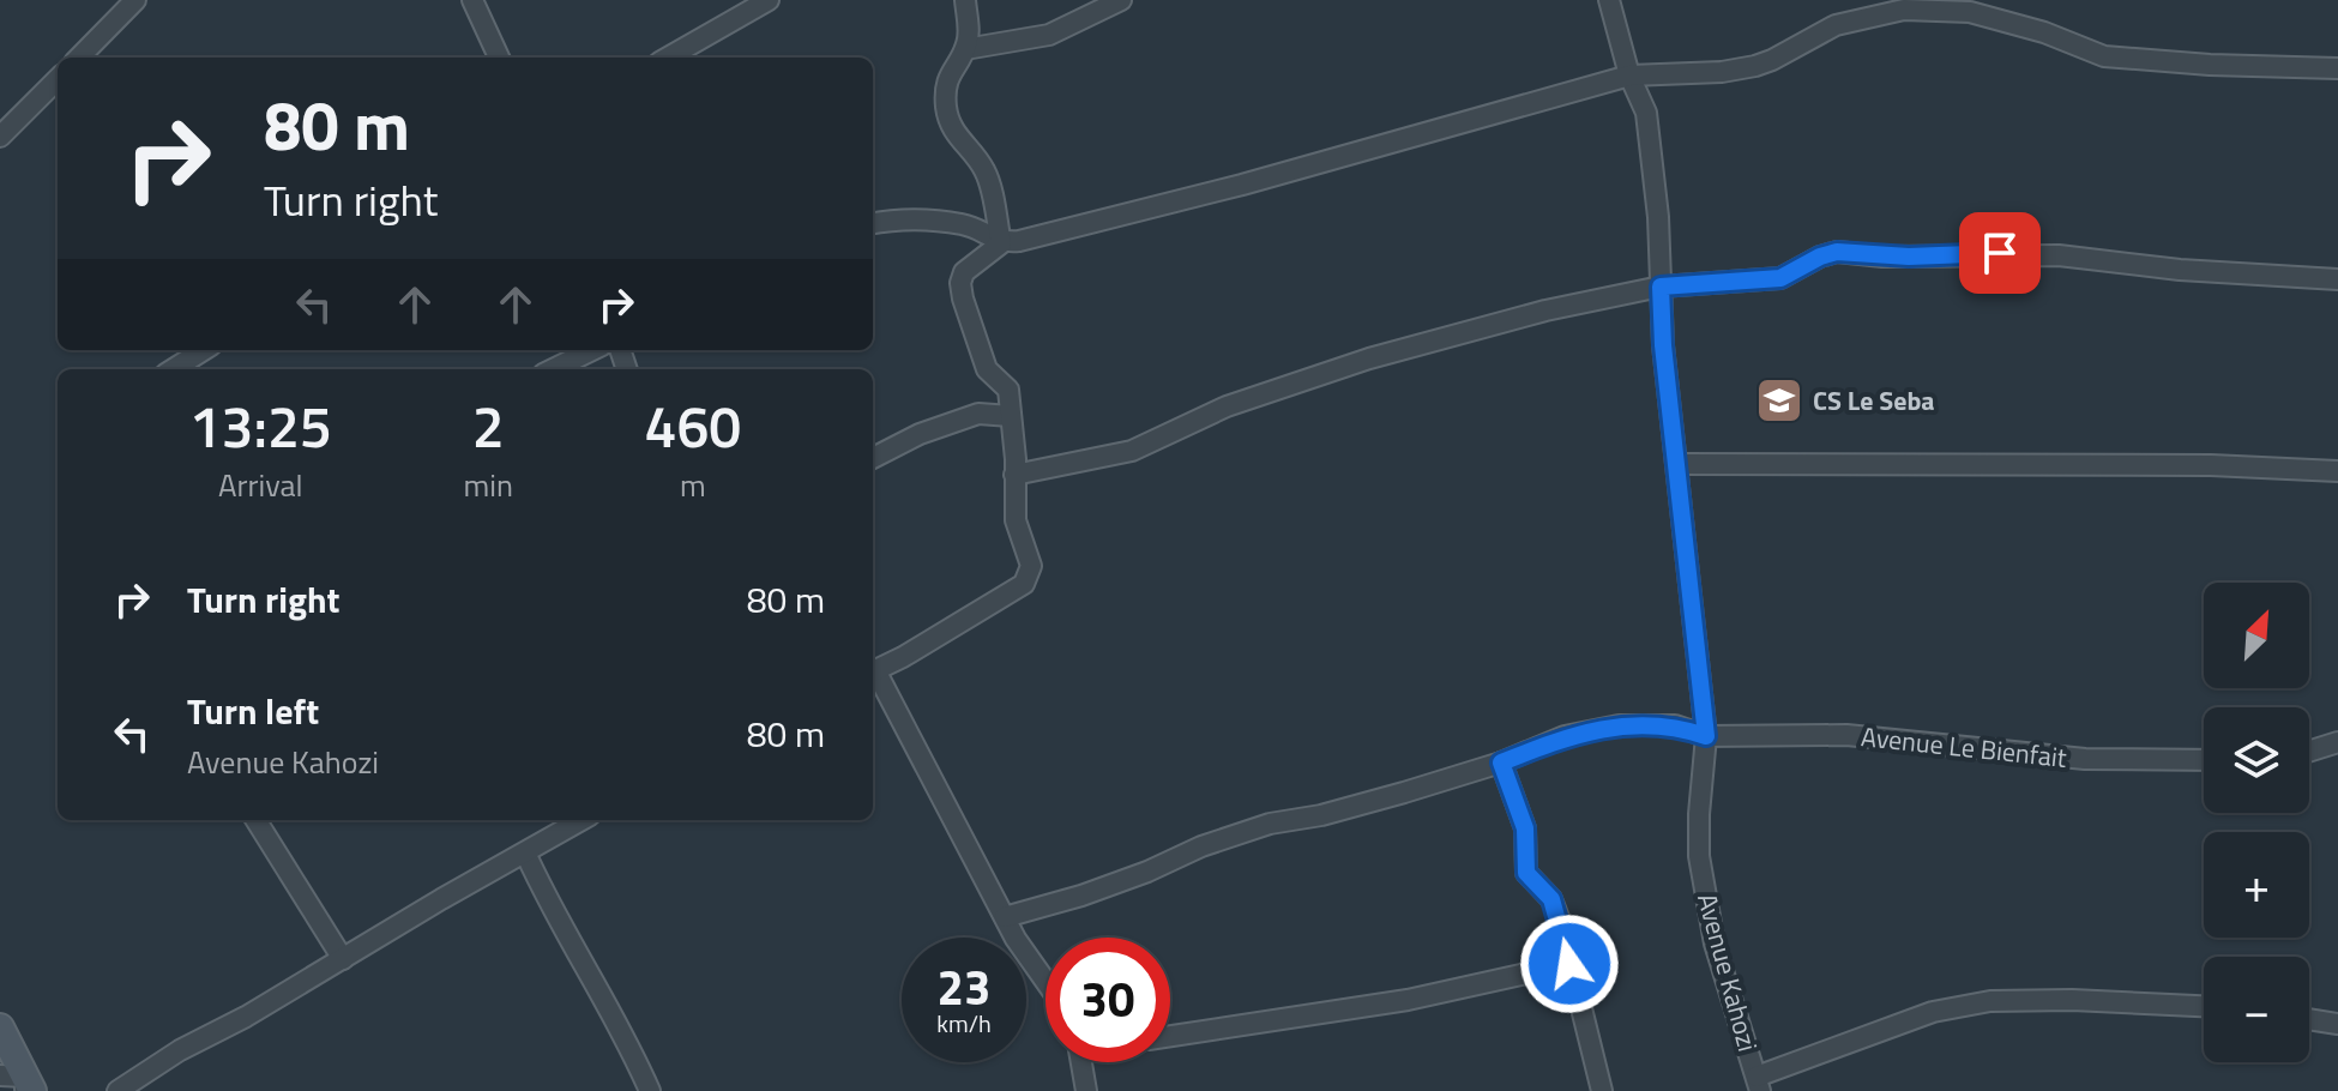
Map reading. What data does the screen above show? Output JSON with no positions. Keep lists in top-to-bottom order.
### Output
{
  "streets": {
    "street": ["Avenue Le Bienfait", "Avenue Kahozi"]
  },
  "crossings": [
    ["Avenue Le Bienfait", "Avenue Kahozi"]
  ],
  "places": {
    "school or university": ["CS Le Seba"]
  },
  "north": "top right",
  "page": {
    "turn": ["80 m", "Turn right"],
    "eta": [
      "13:25",
      "Arrival",
      "2",
      "min",
      "460",
      "m"
    ],
    "list": [
      {
        "name": "Turn right",
        "value": "80 m"
      },
      {
        "name": "Turn left",
        "note": "Avenue Kahozi",
        "value": "80 m"
      }
    ],
    "map_buttons": ["+", "−"],
    "speed": "23 km/h",
    "limit": "30"
  }
}
